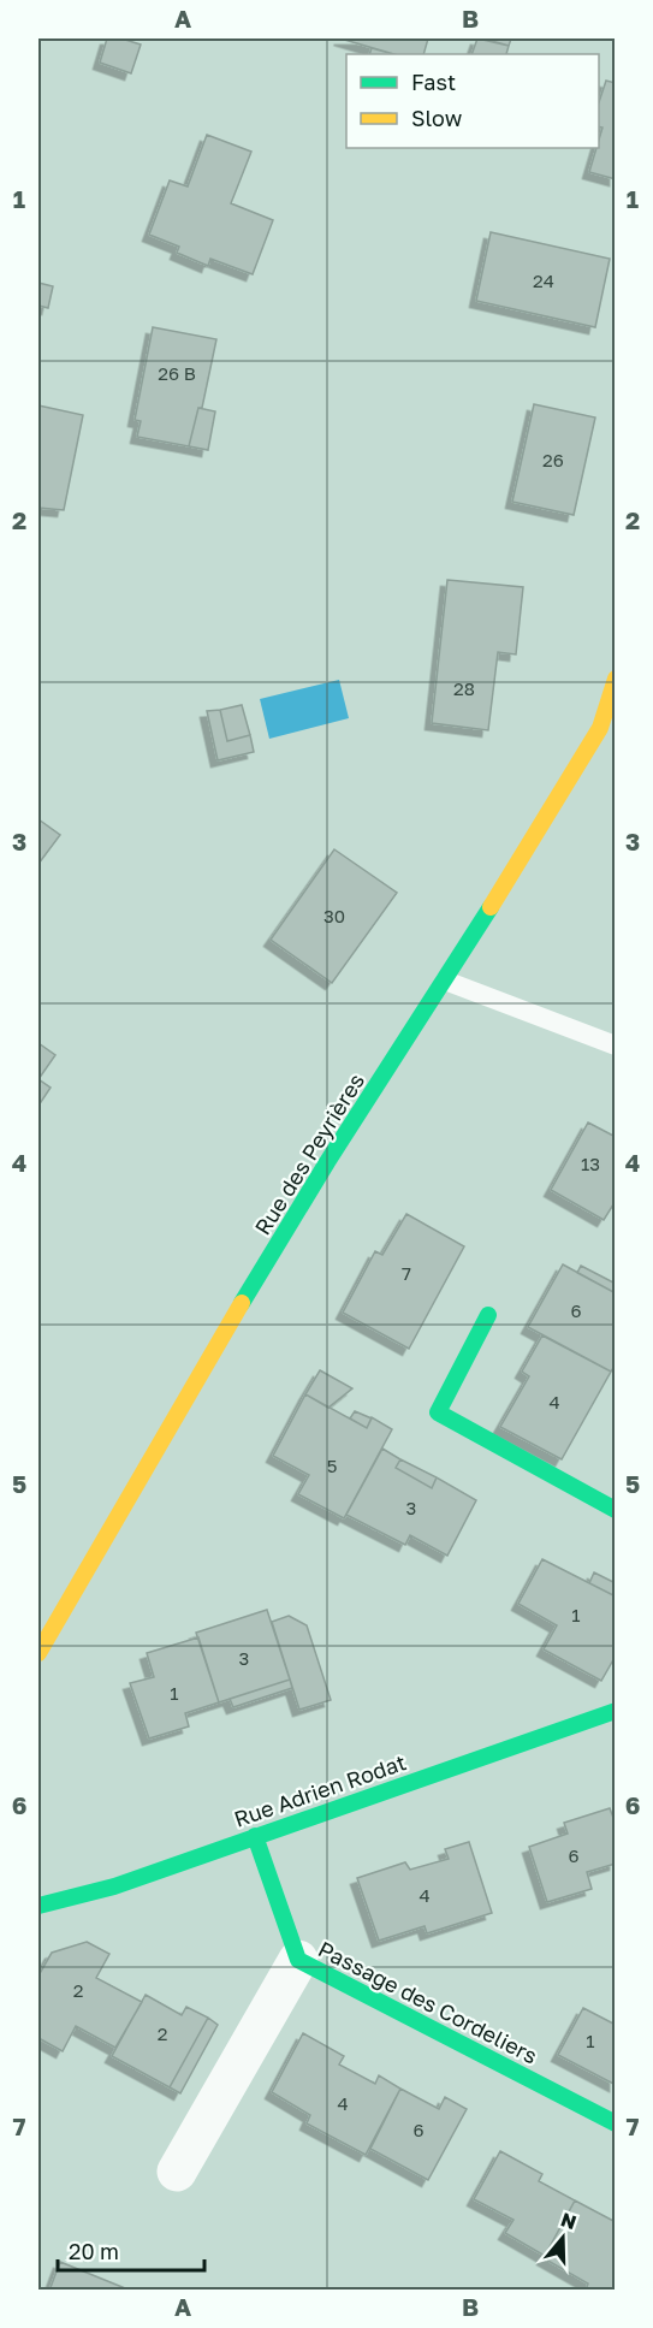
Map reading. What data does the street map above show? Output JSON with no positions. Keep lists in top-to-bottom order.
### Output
{
  "streets": {
    "street": ["Rue des Peyrières", "Rue Adrien Rodat", "Passage des Cordeliers"]
  },
  "crossings": [
    ["Rue Adrien Rodat", "Passage des Cordeliers"]
  ],
  "house_numbers": [
    "24",
    "26 B",
    "26",
    "28",
    "30",
    "13",
    "7",
    "6",
    "4",
    "5",
    "3",
    "1",
    "3",
    "1",
    "6",
    "4",
    "2",
    "2",
    "1",
    "4",
    "6"
  ],
  "legend": ["Fast", "Slow"],
  "scale_bar": "20 m",
  "north": "top",
  "grid": {
    "columns": ["A", "B"],
    "rows": [
      "1",
      "2",
      "3",
      "4",
      "5",
      "6",
      "7"
    ]
  }
}
